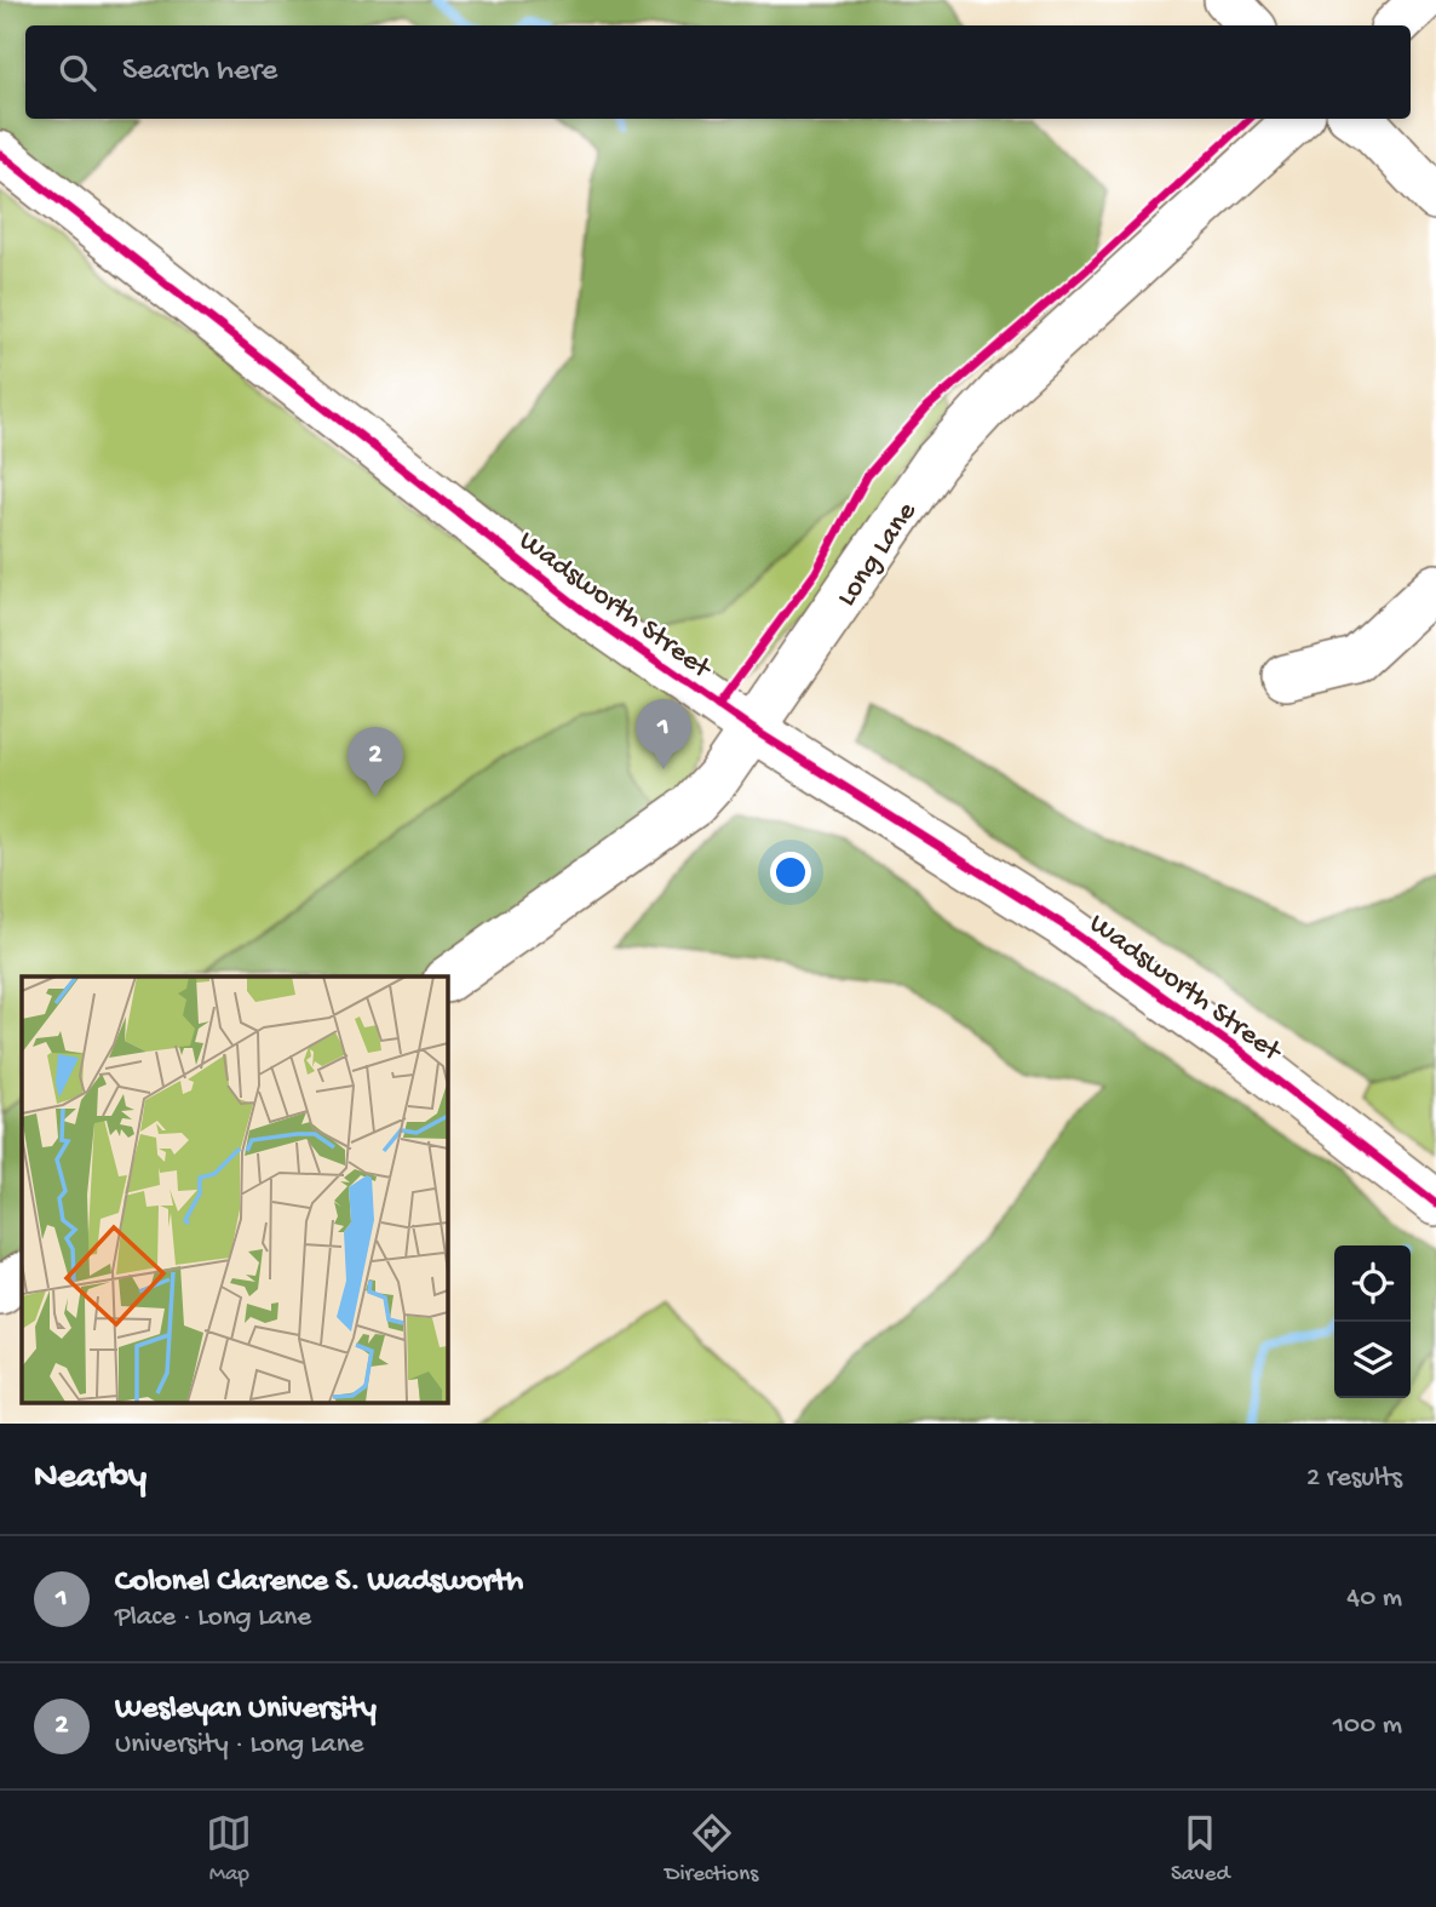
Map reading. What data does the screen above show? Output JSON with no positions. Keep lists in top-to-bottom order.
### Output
{
  "streets": {
    "street": ["Long Lane", "Wadsworth Street"]
  },
  "crossings": [
    ["Long Lane", "Wadsworth Street"]
  ],
  "page": {
    "search": "Search here",
    "pins": ["1", "2"],
    "heading": ["Nearby", "2 results"],
    "list": [
      {
        "mark": "1",
        "name": "Colonel Clarence S. Wadsworth",
        "note": "Place · Long Lane",
        "value": "40 m"
      },
      {
        "mark": "2",
        "name": "Wesleyan University",
        "note": "University · Long Lane",
        "value": "100 m"
      }
    ],
    "nav": ["Map", "Directions", "Saved"]
  }
}
